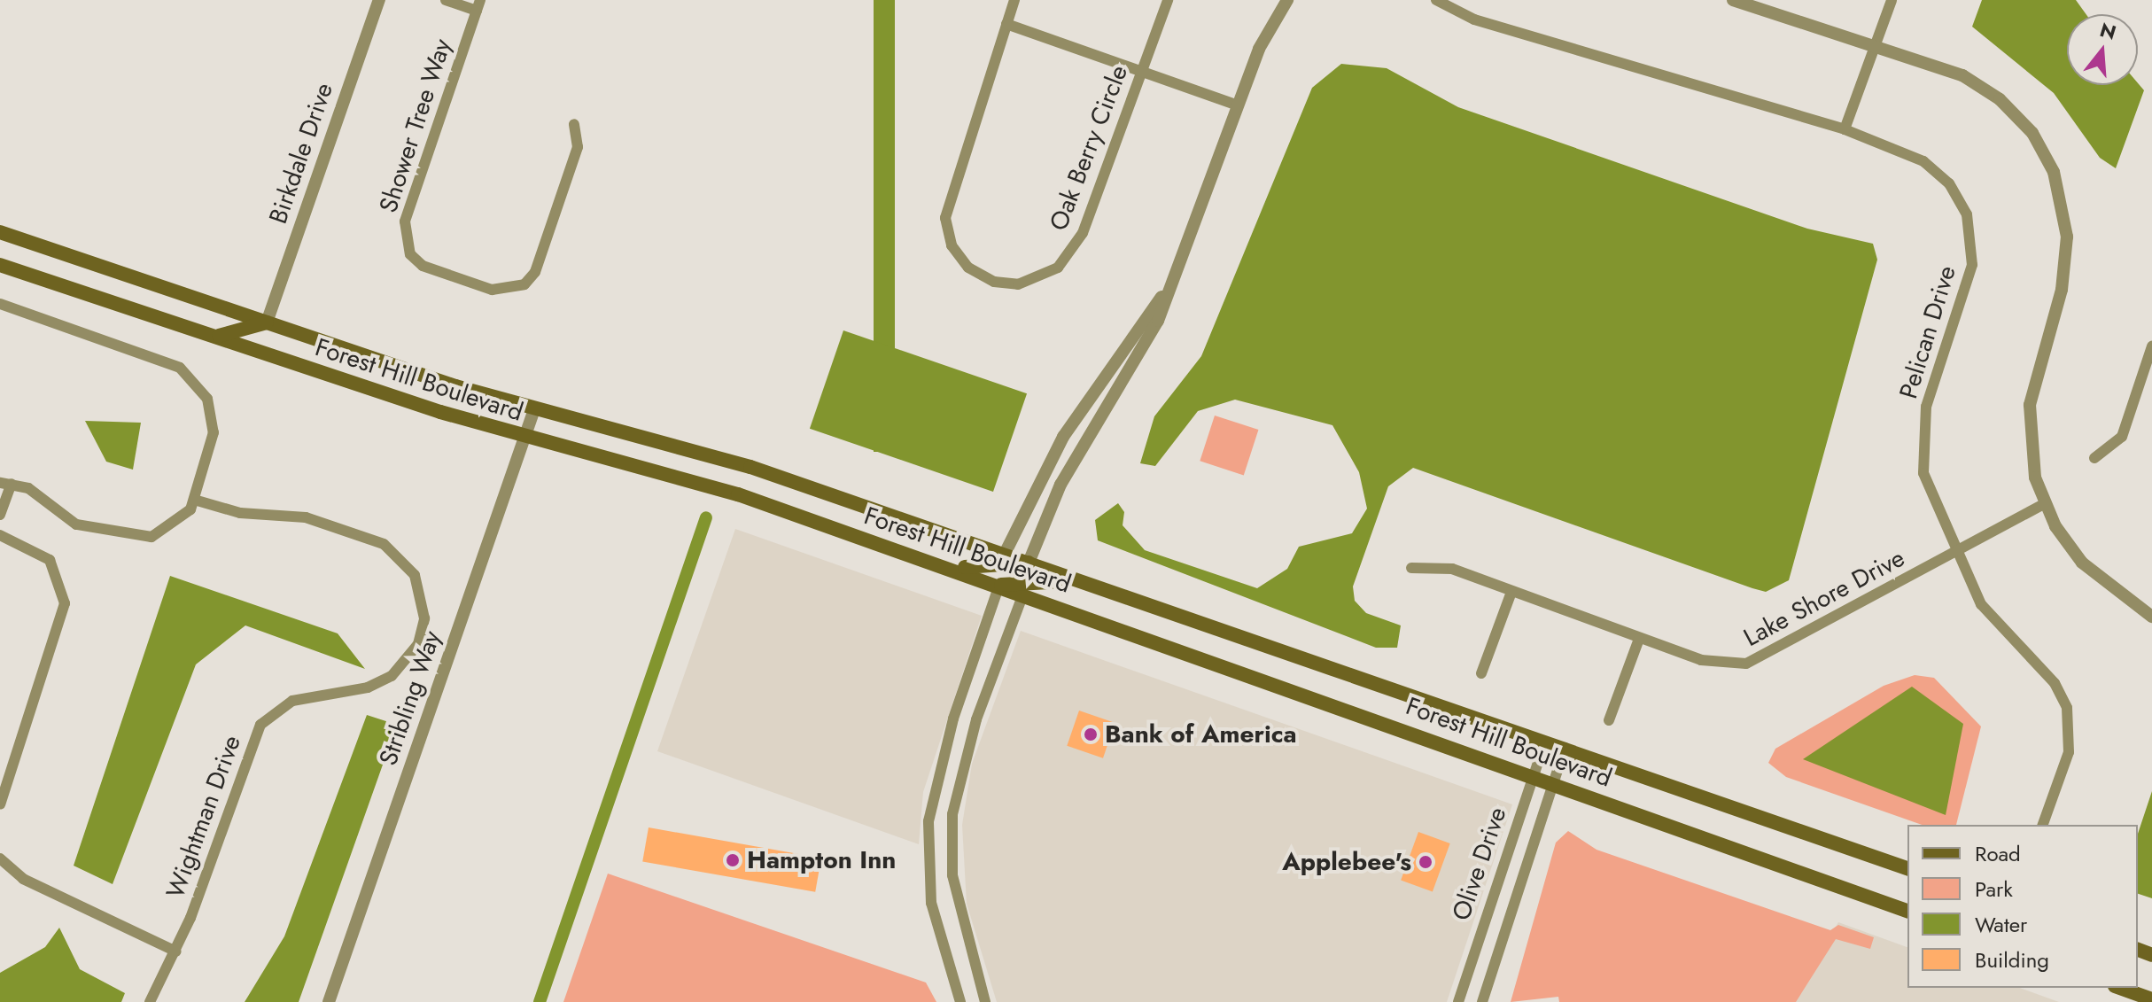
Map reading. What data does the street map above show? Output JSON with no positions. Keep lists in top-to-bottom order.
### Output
{
  "streets": {
    "main road": ["Forest Hill Boulevard"],
    "street": [
      "Shower Tree Way",
      "Oak Berry Circle",
      "Birkdale Drive",
      "Pelican Drive",
      "Lake Shore Drive",
      "Stribling Way",
      "Wightman Drive",
      "Olive Drive"
    ]
  },
  "crossings": [
    ["Birkdale Drive", "Forest Hill Boulevard"],
    ["Pelican Drive", "Lake Shore Drive"],
    ["Forest Hill Boulevard", "Stribling Way"],
    ["Forest Hill Boulevard", "Olive Drive"]
  ],
  "places": ["Bank of America", "Hampton Inn", "Applebee's"],
  "legend": [
    "Road",
    "Park",
    "Water",
    "Building"
  ],
  "north": "top"
}
